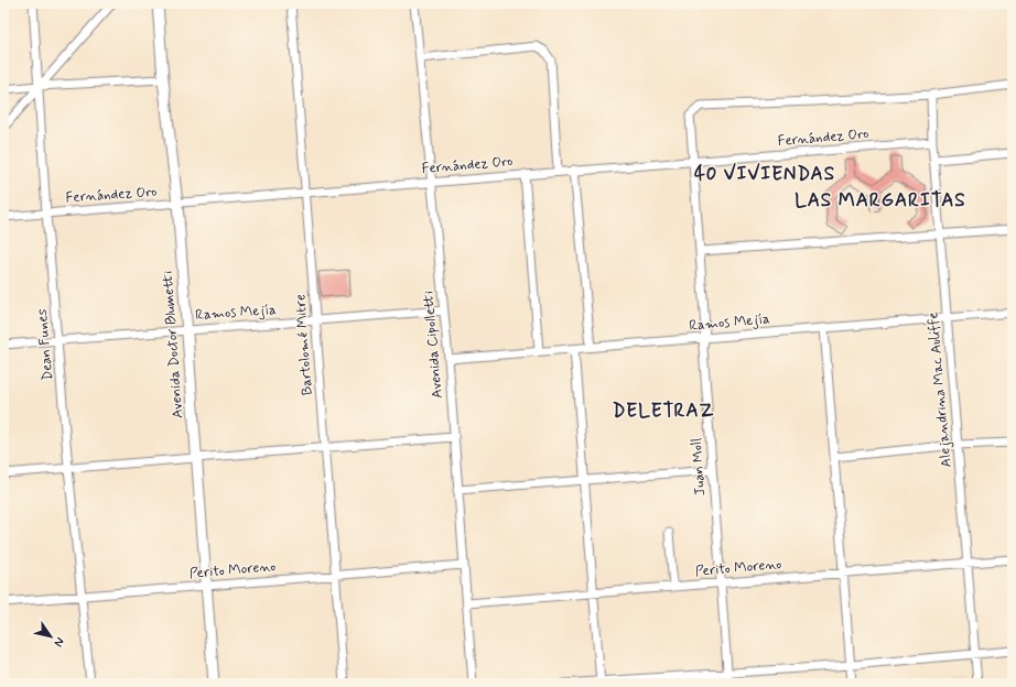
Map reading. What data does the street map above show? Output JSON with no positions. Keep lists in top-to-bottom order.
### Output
{
  "streets": {
    "main road": ["Avenida Doctor Blumetti"],
    "street": [
      "Fernández Oro",
      "Ramos Mejía",
      "Dean Funes",
      "Bartolomé Mitre",
      "Avenida Cipolletti",
      "Alejandrina Mac Auliffe",
      "Juan Moll",
      "Perito Moreno"
    ]
  },
  "crossings": [
    ["Fernández Oro", "Dean Funes"],
    ["Fernández Oro", "Avenida Doctor Blumetti"],
    ["Fernández Oro", "Bartolomé Mitre"],
    ["Fernández Oro", "Avenida Cipolletti"],
    ["Fernández Oro", "Alejandrina Mac Auliffe"],
    ["Fernández Oro", "Juan Moll"],
    ["Ramos Mejía", "Dean Funes"],
    ["Ramos Mejía", "Avenida Doctor Blumetti"],
    ["Ramos Mejía", "Bartolomé Mitre"],
    ["Ramos Mejía", "Avenida Cipolletti"],
    ["Ramos Mejía", "Alejandrina Mac Auliffe"],
    ["Ramos Mejía", "Juan Moll"],
    ["Dean Funes", "Perito Moreno"],
    ["Avenida Doctor Blumetti", "Perito Moreno"],
    ["Bartolomé Mitre", "Perito Moreno"],
    ["Avenida Cipolletti", "Perito Moreno"],
    ["Alejandrina Mac Auliffe", "Juan Moll"],
    ["Alejandrina Mac Auliffe", "Perito Moreno"],
    ["Juan Moll", "Perito Moreno"]
  ],
  "districts": ["40 VIVIENDAS", "LAS MARGARITAS", "DELETRAZ"],
  "north": "bottom right"
}
